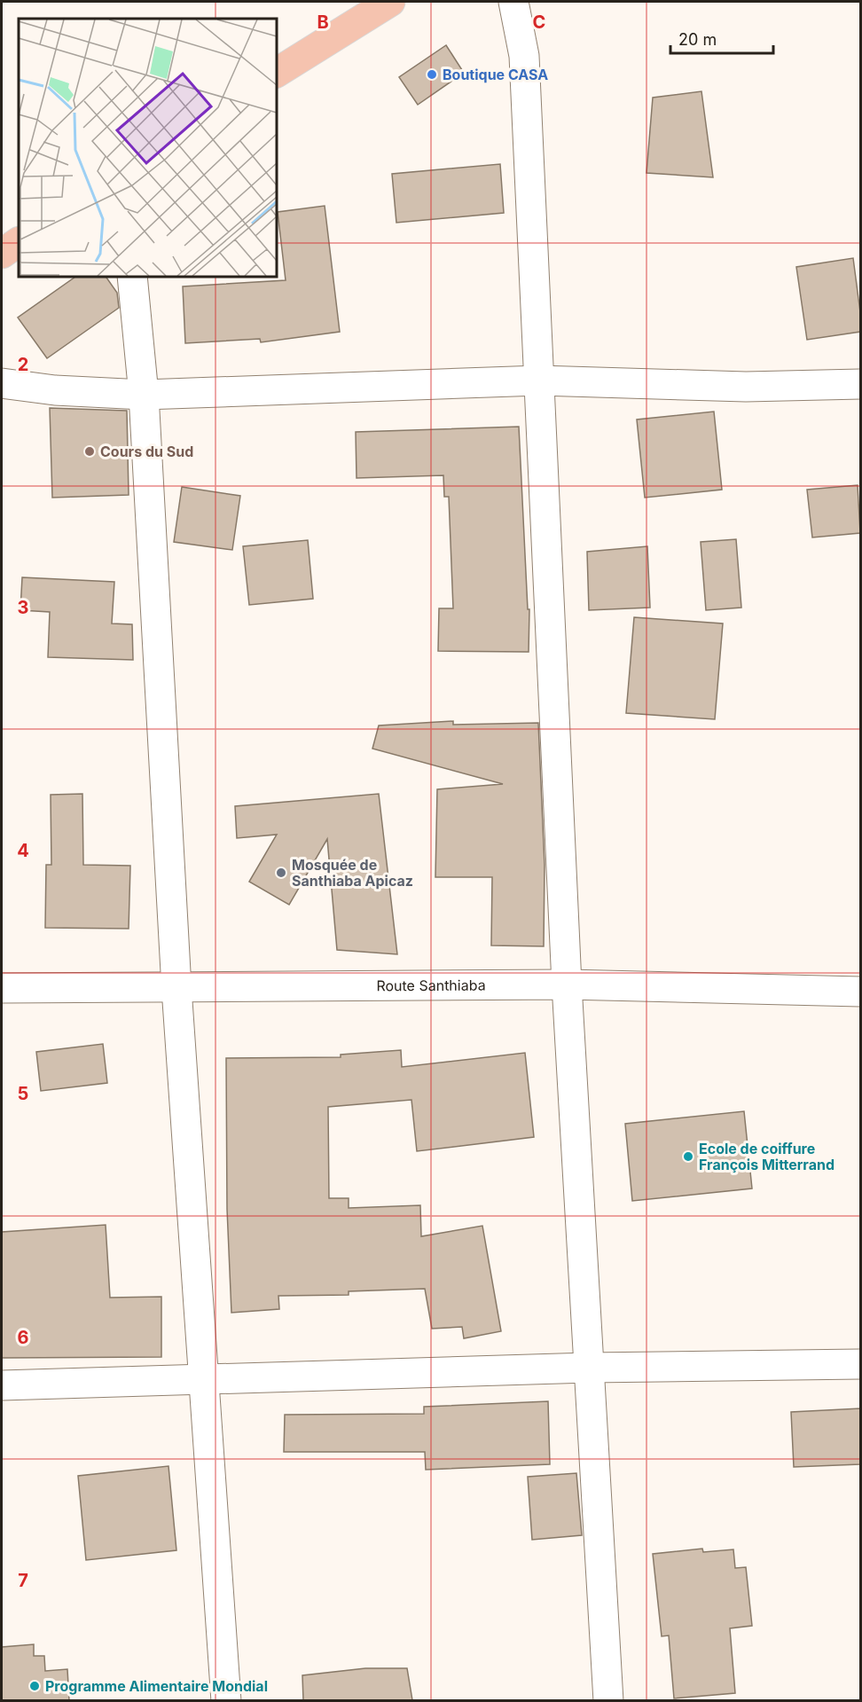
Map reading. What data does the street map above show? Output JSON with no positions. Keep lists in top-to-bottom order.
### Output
{
  "streets": {
    "street": ["Route Santhiaba"]
  },
  "places": [
    "Boutique CASA",
    "Cours du Sud",
    "Mosquée de Santhiaba Apicaz",
    "Ecole de coiffure François Mitterrand",
    "Programme Alimentaire Mondial"
  ],
  "scale_bar": "20 m",
  "grid": {
    "columns": ["B", "C"],
    "rows": [
      "2",
      "3",
      "4",
      "5",
      "6",
      "7"
    ]
  }
}
